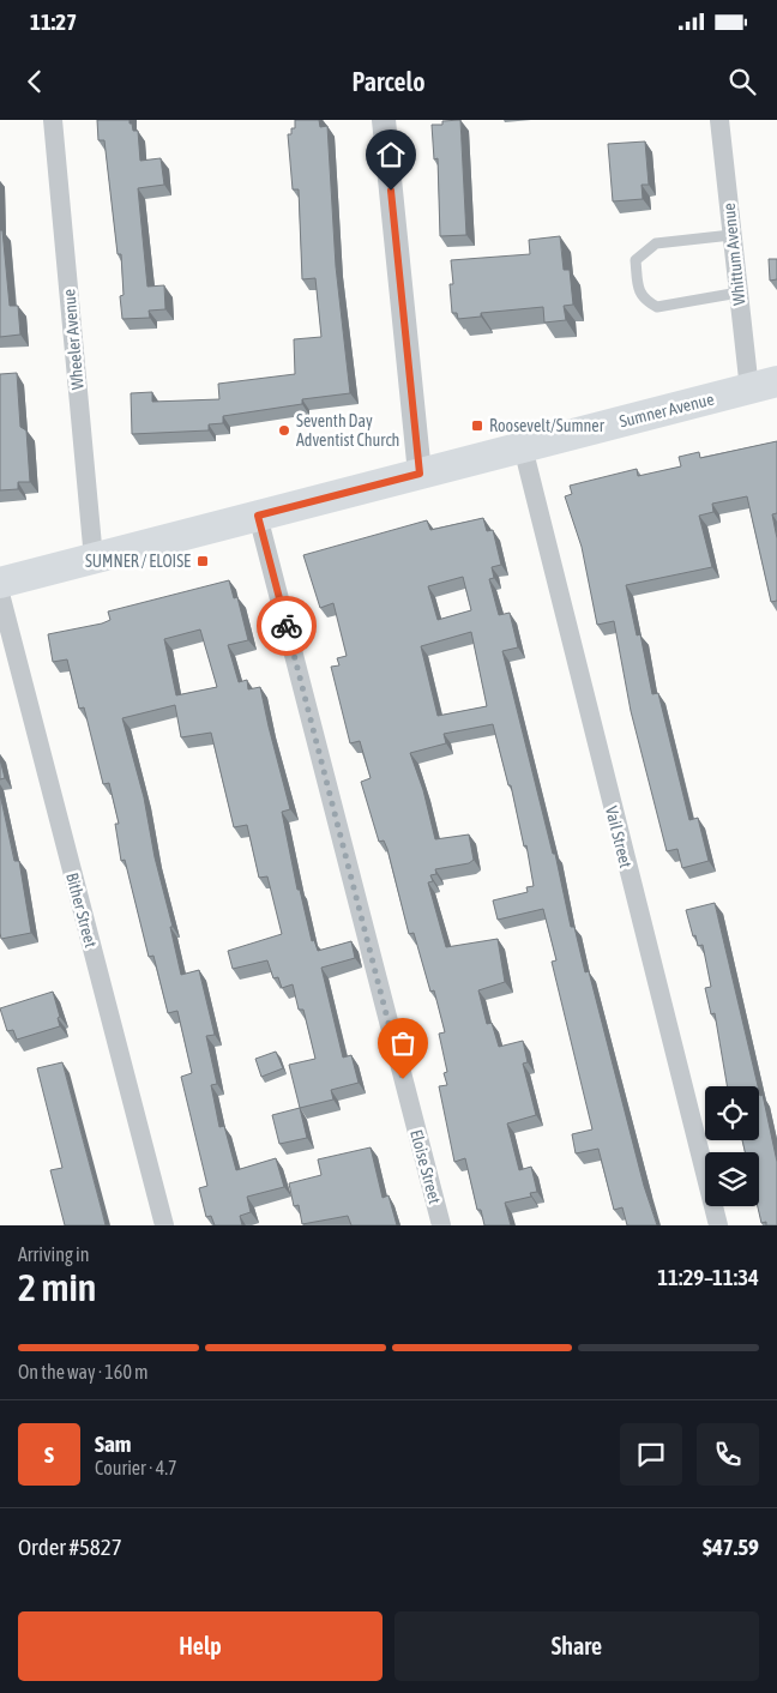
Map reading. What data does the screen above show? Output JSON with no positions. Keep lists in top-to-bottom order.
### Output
{
  "streets": {
    "main road": ["Sumner Avenue"],
    "street": [
      "Whittum Avenue",
      "Wheeler Avenue",
      "Vail Street",
      "Bither Street",
      "Eloise Street"
    ]
  },
  "crossings": [
    ["Whittum Avenue", "Sumner Avenue"],
    ["Wheeler Avenue", "Sumner Avenue"],
    ["Sumner Avenue", "Vail Street"],
    ["Sumner Avenue", "Eloise Street"]
  ],
  "places": {
    "transit": ["Roosevelt/Sumner", "SUMNER / ELOISE"],
    "other": ["Seventh Day Adventist Church"]
  },
  "page": {
    "status": "11:27",
    "header": "Parcelo",
    "heading": ["2 min", "Arriving in", "11:29–11:34"],
    "panel": [
      "Sam",
      "Courier · 4.7",
      "Order #5827",
      "$47.59"
    ],
    "bar": "On the way · 160 m",
    "round": "S",
    "buttons": ["Help", "Share"]
  }
}
